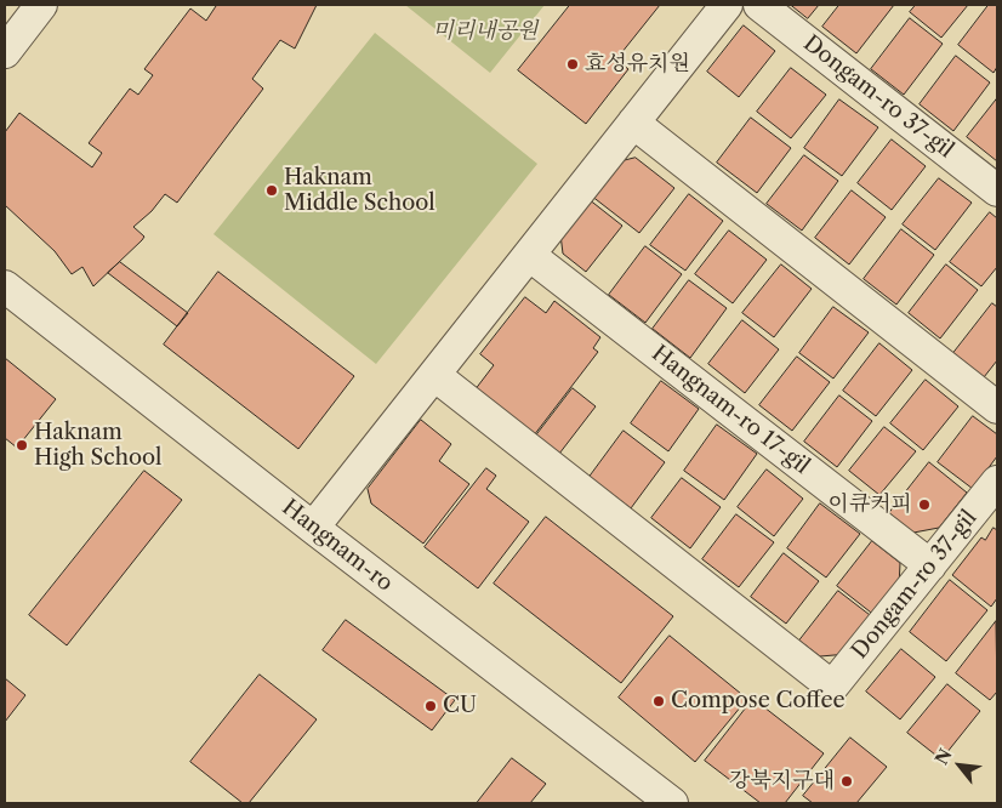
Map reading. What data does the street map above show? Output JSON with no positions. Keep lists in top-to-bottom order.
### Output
{
  "streets": {
    "street": ["Dongam-ro 37-gil", "Hangnam-ro 17-gil", "Hangnam-ro"]
  },
  "crossings": [
    ["Dongam-ro 37-gil", "Hangnam-ro 17-gil"]
  ],
  "parks": ["미리내공원"],
  "places": [
    "효성유치원",
    "Haknam Middle School",
    "Haknam High School",
    "이큐커피",
    "Compose Coffee",
    "CU",
    "강북지구대"
  ],
  "north": "top left"
}
